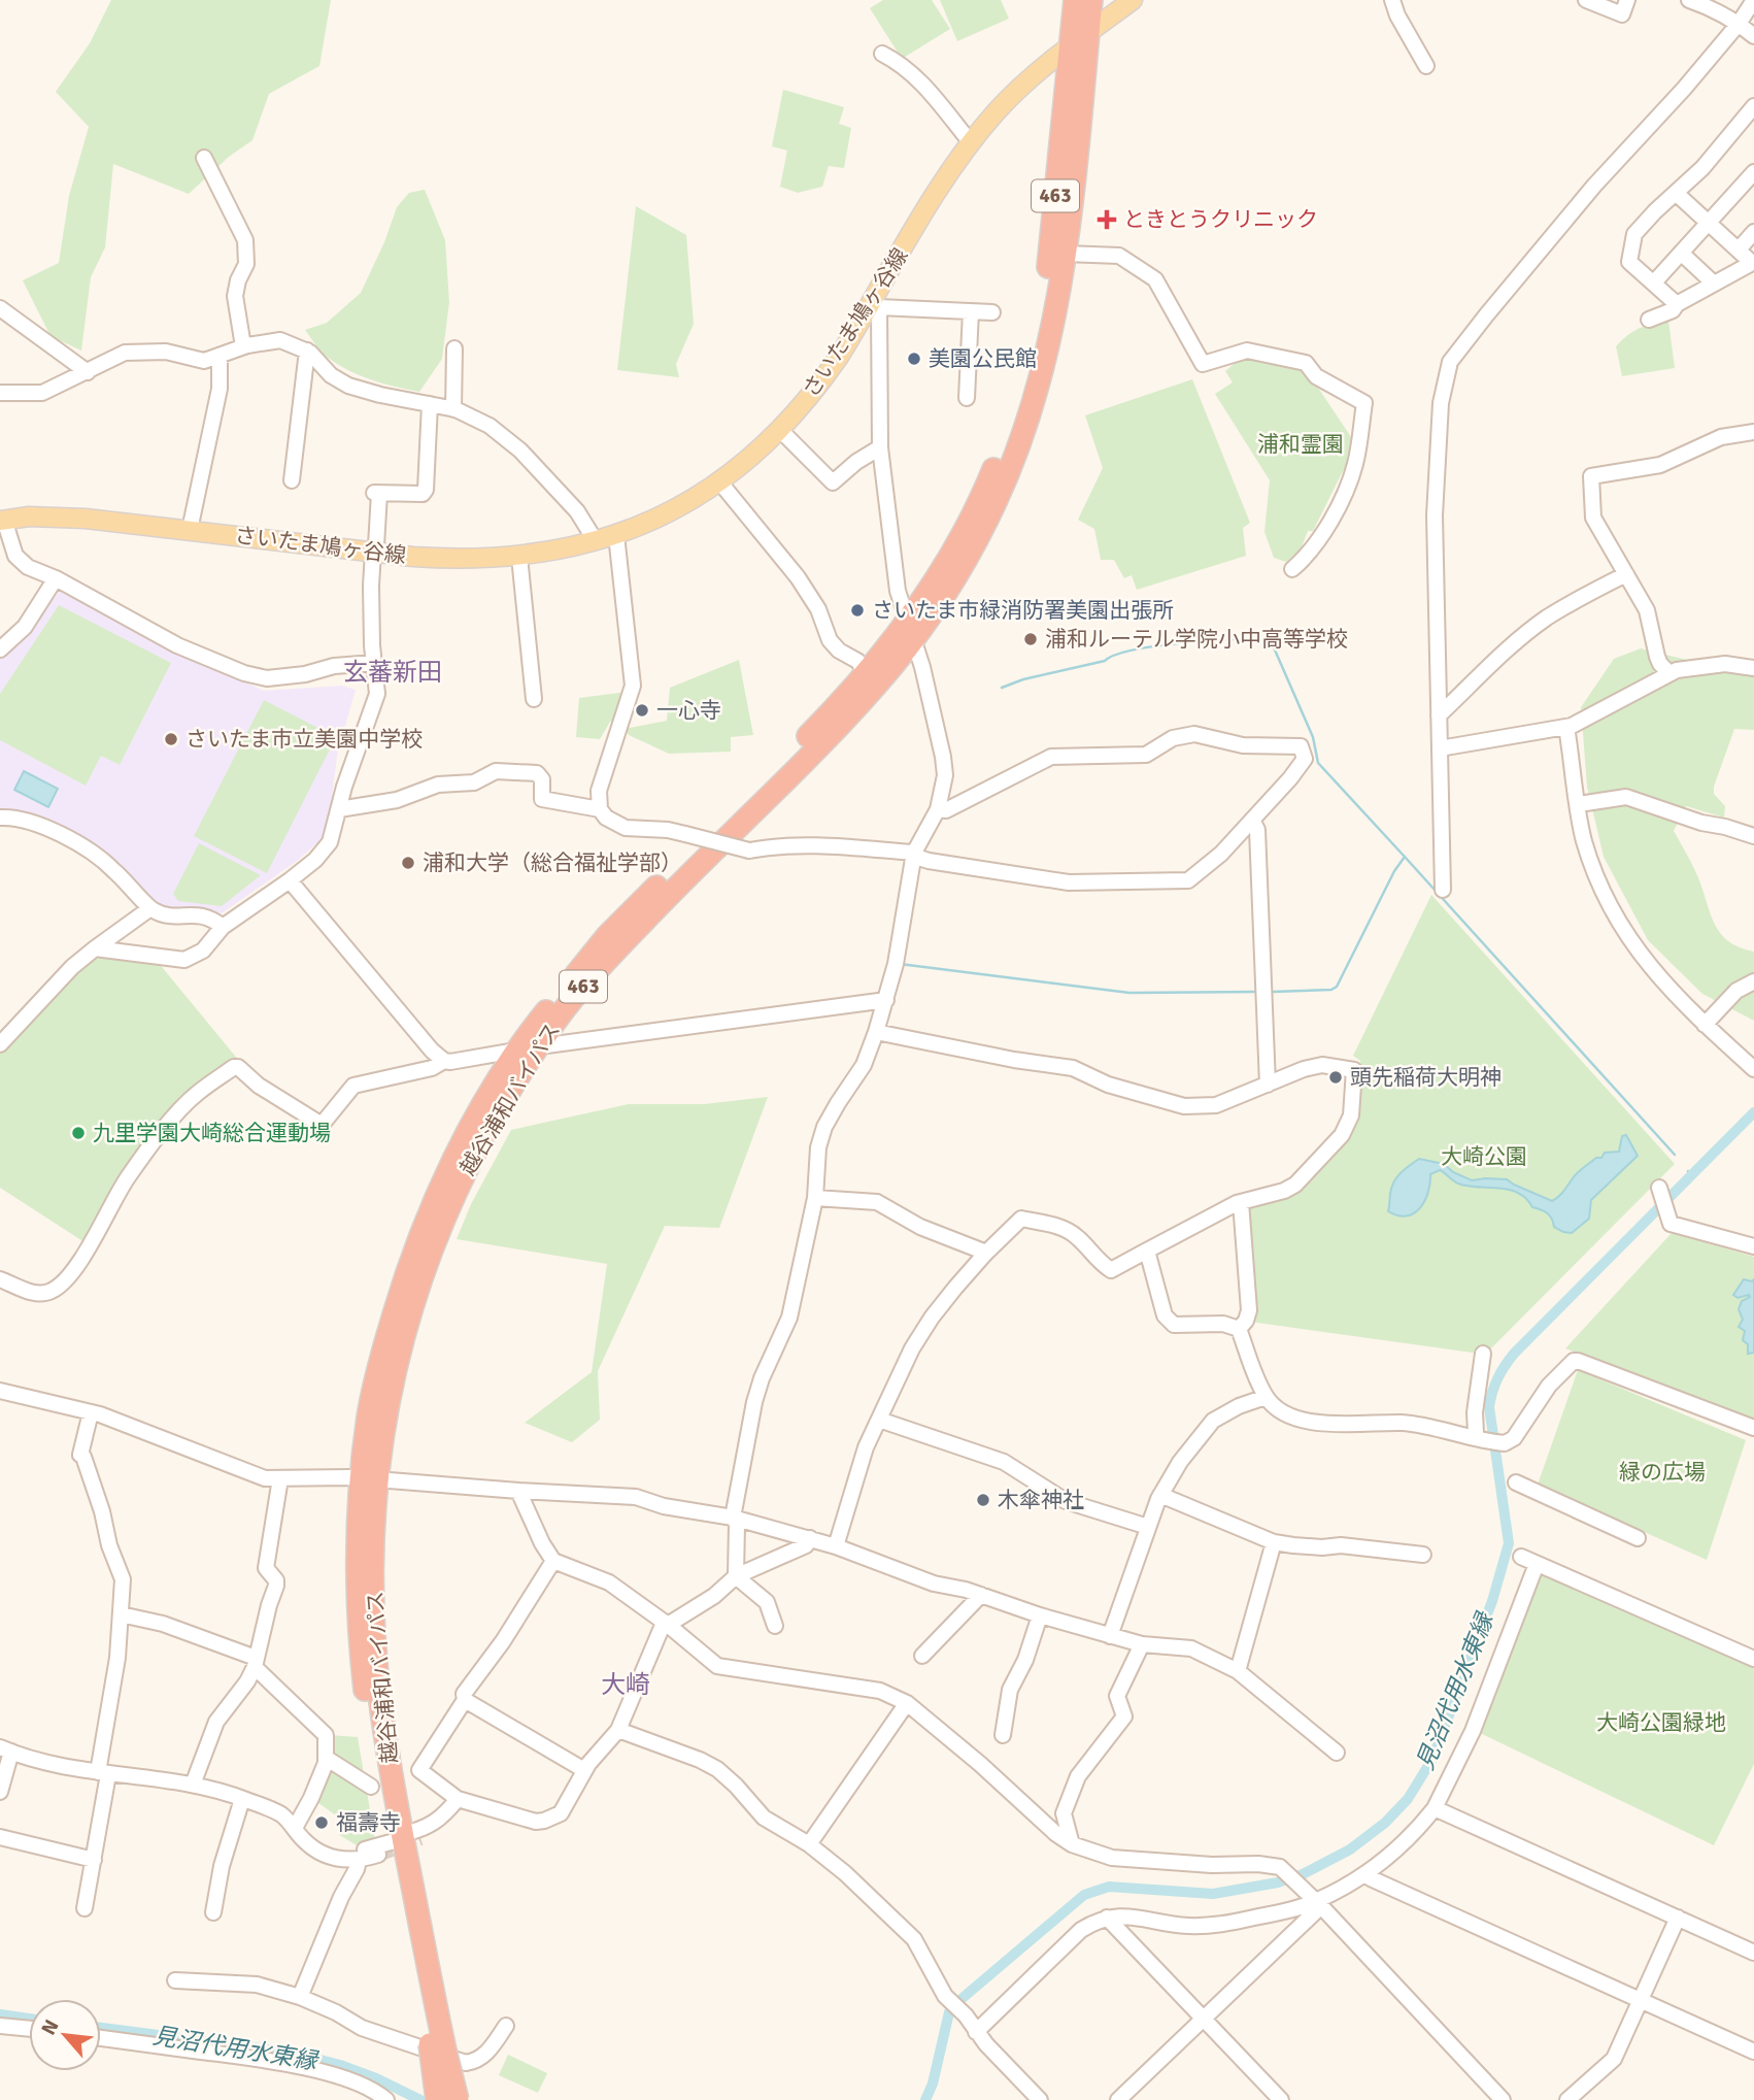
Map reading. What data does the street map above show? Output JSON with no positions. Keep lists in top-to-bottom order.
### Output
{
  "streets": {
    "highway": ["463", "越谷浦和バイパス"],
    "main road": ["さいたま鳩ヶ谷線"]
  },
  "crossings": [
    ["463", "越谷浦和バイパス"],
    ["さいたま鳩ヶ谷線", "越谷浦和バイパス"]
  ],
  "districts": ["玄蕃新田", "大崎"],
  "water": ["見沼代用水東縁"],
  "parks": [
    "浦和霊園",
    "大崎公園",
    "緑の広場",
    "大崎公園緑地"
  ],
  "places": {
    "health": ["ときとうクリニック"],
    "other": [
      "美園公民館",
      "さいたま市緑消防署美園出張所",
      "浦和ルーテル学院小中高等学校",
      "一心寺",
      "さいたま市立美園中学校",
      "浦和大学（総合福祉学部）",
      "頭先稲荷大明神",
      "九里学園大崎総合運動場",
      "木傘神社",
      "福壽寺"
    ]
  },
  "north": "top left"
}
